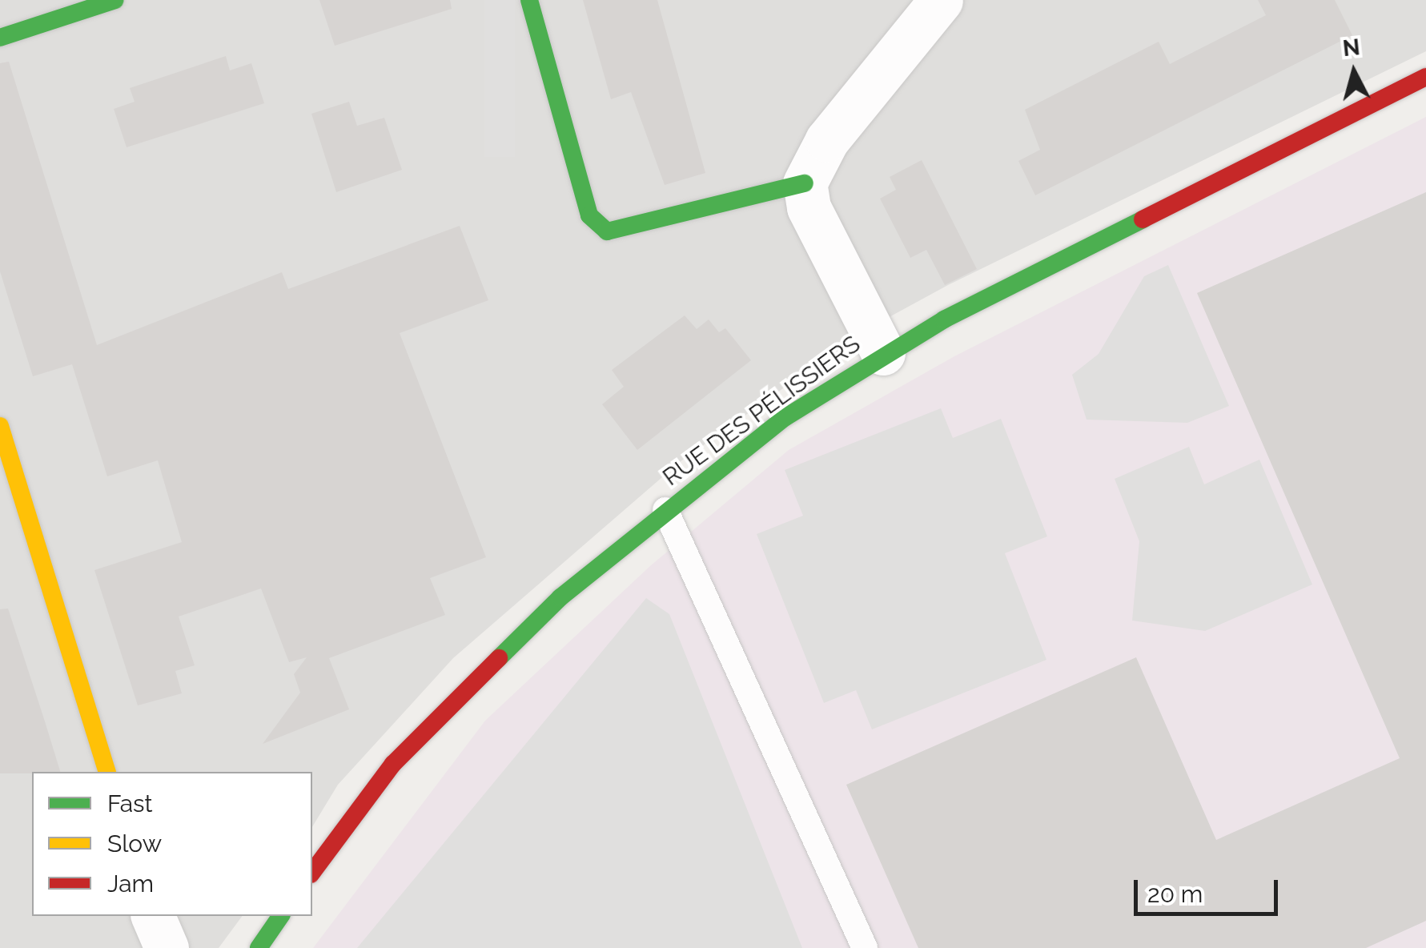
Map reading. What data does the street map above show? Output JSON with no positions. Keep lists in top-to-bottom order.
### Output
{
  "streets": {
    "street": ["RUE DES PÉLISSIERS"]
  },
  "legend": ["Fast", "Slow", "Jam"],
  "scale_bar": "20 m",
  "north": "top"
}
